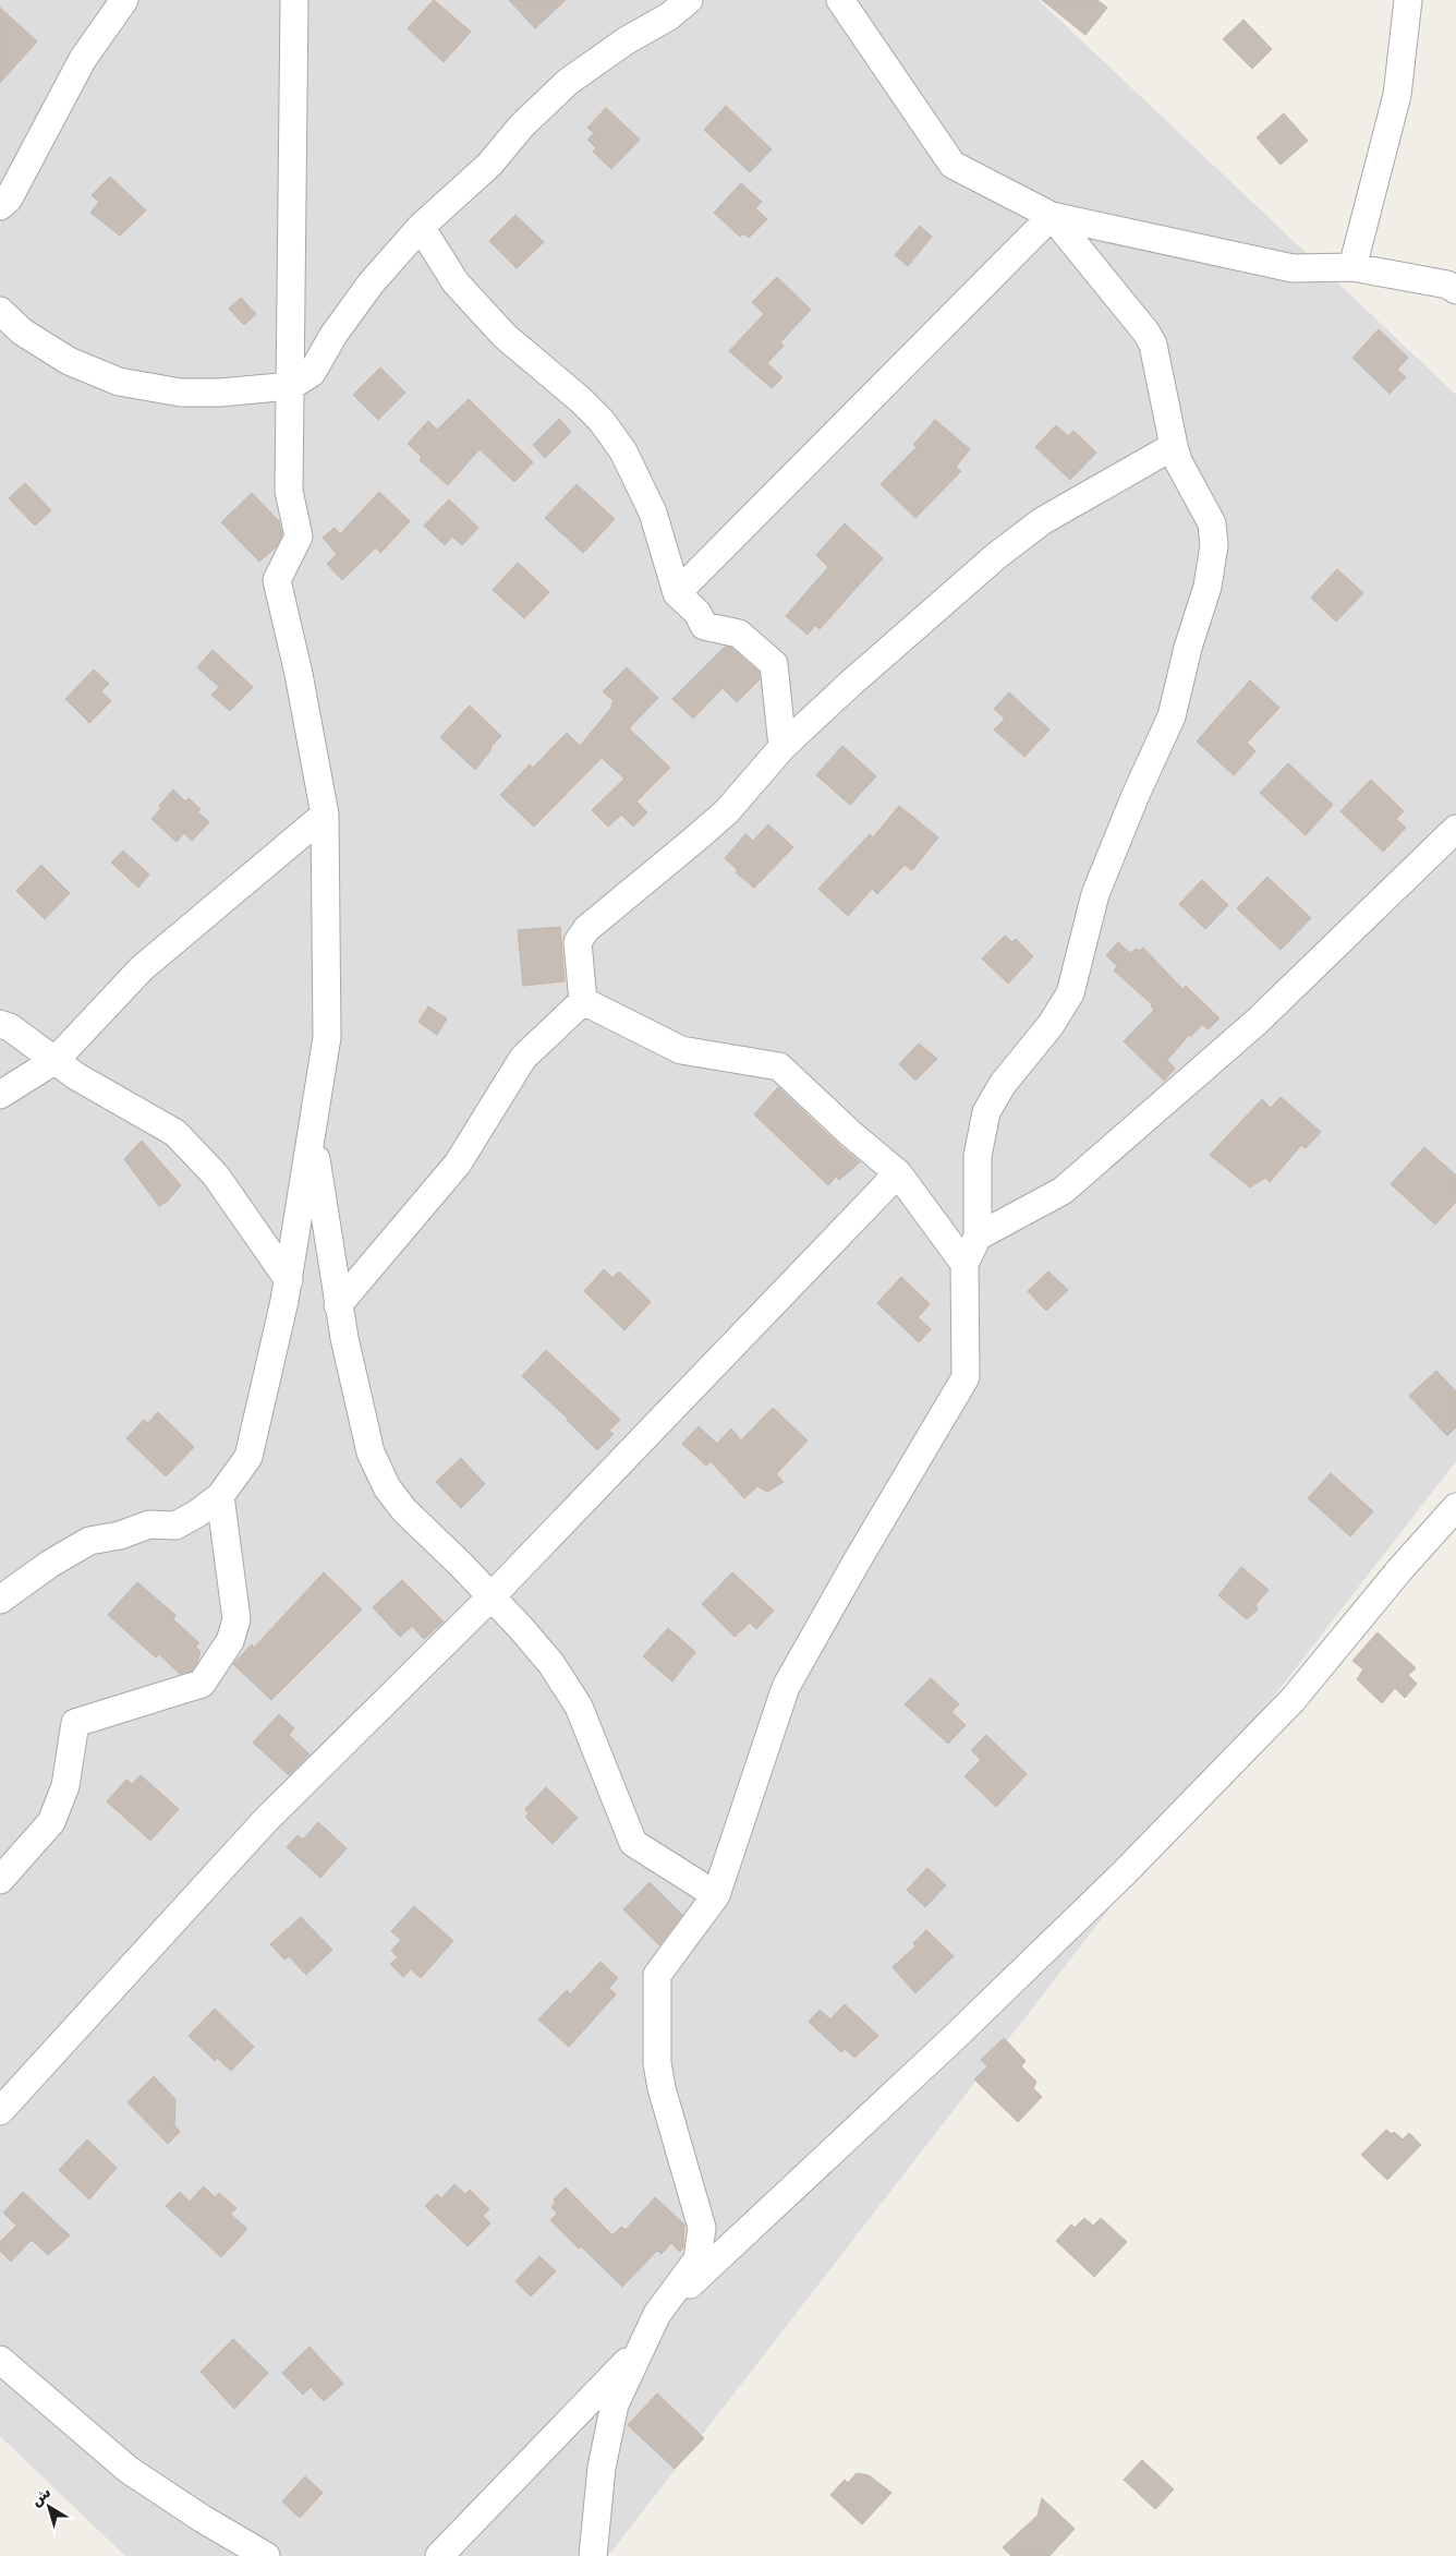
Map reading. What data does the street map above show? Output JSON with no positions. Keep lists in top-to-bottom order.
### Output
{
  "north": "top left"
}
